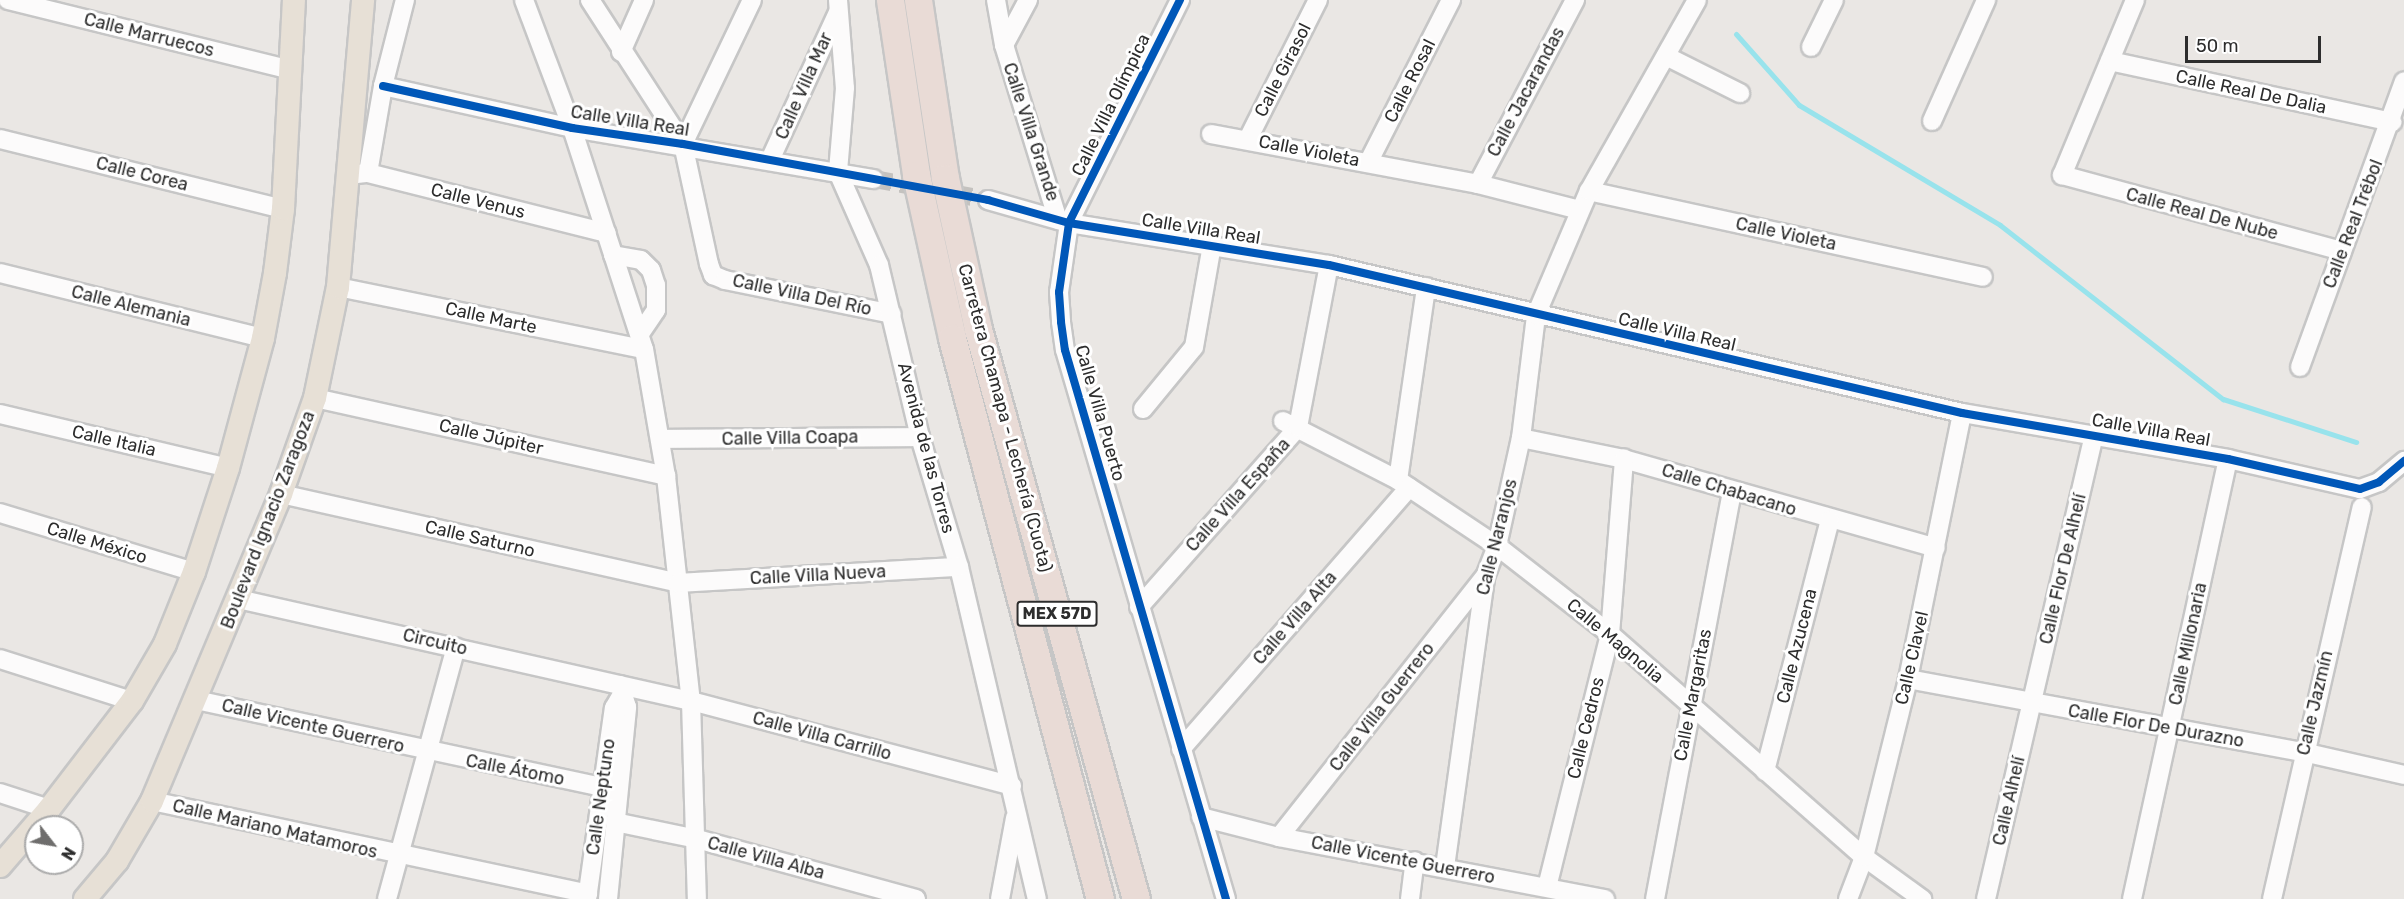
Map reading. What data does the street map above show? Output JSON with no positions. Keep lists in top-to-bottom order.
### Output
{
  "streets": {
    "highway": ["Carretera Chamapa - Lechería (Cuota)", "MEX 57D"],
    "main road": ["Boulevard Ignacio Zaragoza"],
    "street": [
      "Calle Marruecos",
      "Calle Girasol",
      "Calle Rosal",
      "Calle Villa Mar",
      "Calle Jacarandas",
      "Calle Real De Dalia",
      "Calle Villa Olímpica",
      "Calle Villa Real",
      "Calle Villa Grande",
      "Calle Violeta",
      "Calle Corea",
      "Calle Venus",
      "Calle Real De Nube",
      "Calle Real Trébol",
      "Calle Villa Del Río",
      "Calle Alemania",
      "Calle Marte",
      "Calle Villa Puerto",
      "Calle Júpiter",
      "Calle Villa Coapa",
      "Calle Italia",
      "Avenida de las Torres",
      "Calle Chabacano",
      "Calle Villa España",
      "Calle Naranjos",
      "Calle Saturno",
      "Calle México",
      "Calle Flor De Alhelí",
      "Calle Villa Nueva",
      "Calle Villa Alta",
      "Calle Magnolia",
      "Circuito",
      "Calle Millonaria",
      "Calle Azucena",
      "Calle Clavel",
      "Calle Margaritas",
      "Calle Jazmín",
      "Calle Villa Guerrero",
      "Calle Vicente Guerrero",
      "Calle Flor De Durazno",
      "Calle Cedros",
      "Calle Villa Carrillo",
      "Calle Átomo",
      "Calle Neptuno",
      "Calle Alhelí",
      "Calle Mariano Matamoros",
      "Calle Villa Alba"
    ]
  },
  "crossings": [
    ["Calle Girasol", "Calle Violeta"],
    ["Calle Rosal", "Calle Violeta"],
    ["Calle Villa Mar", "Calle Villa Real"],
    ["Calle Jacarandas", "Calle Violeta"],
    ["Calle Real De Dalia", "Calle Real De Nube"],
    ["Calle Real De Dalia", "Calle Real Trébol"],
    ["Calle Villa Olímpica", "Calle Villa Real"],
    ["Calle Villa Olímpica", "Calle Villa Grande"],
    ["Calle Villa Olímpica", "Calle Villa Puerto"],
    ["Calle Villa Real", "Calle Villa Grande"],
    ["Calle Villa Real", "Calle Villa Del Río"],
    ["Calle Villa Real", "Calle Villa Puerto"],
    ["Calle Villa Real", "Avenida de las Torres"],
    ["Calle Villa Real", "Calle Villa España"],
    ["Calle Villa Real", "Calle Naranjos"],
    ["Calle Villa Real", "Calle Flor De Alhelí"],
    ["Calle Villa Real", "Calle Millonaria"],
    ["Calle Villa Real", "Calle Clavel"],
    ["Calle Villa Real", "Calle Jazmín"],
    ["Calle Villa Grande", "Calle Villa Puerto"],
    ["Calle Violeta", "Calle Naranjos"],
    ["Calle Venus", "Boulevard Ignacio Zaragoza"],
    ["Calle Real De Nube", "Calle Real Trébol"],
    ["Calle Villa Del Río", "Avenida de las Torres"],
    ["Calle Marte", "Boulevard Ignacio Zaragoza"],
    ["Calle Villa Puerto", "Calle Villa España"],
    ["Calle Villa Puerto", "Calle Villa Alta"],
    ["Calle Villa Puerto", "Calle Vicente Guerrero"],
    ["Calle Júpiter", "Boulevard Ignacio Zaragoza"],
    ["Calle Villa Coapa", "Avenida de las Torres"],
    ["Avenida de las Torres", "Calle Villa Nueva"],
    ["Avenida de las Torres", "Calle Villa Carrillo"],
    ["Calle Chabacano", "Calle Naranjos"],
    ["Calle Chabacano", "Calle Azucena"],
    ["Calle Chabacano", "Calle Clavel"],
    ["Calle Chabacano", "Calle Margaritas"],
    ["Calle Chabacano", "Calle Cedros"],
    ["Calle Villa España", "Calle Magnolia"],
    ["Boulevard Ignacio Zaragoza", "Calle Saturno"],
    ["Boulevard Ignacio Zaragoza", "Circuito"],
    ["Boulevard Ignacio Zaragoza", "Calle Vicente Guerrero"],
    ["Boulevard Ignacio Zaragoza", "Calle Mariano Matamoros"],
    ["Calle Naranjos", "Calle Magnolia"],
    ["Calle Naranjos", "Calle Villa Guerrero"],
    ["Calle Naranjos", "Calle Vicente Guerrero"],
    ["Calle Saturno", "Calle Villa Nueva"],
    ["Calle Flor De Alhelí", "Calle Flor De Durazno"],
    ["Calle Flor De Alhelí", "Calle Alhelí"],
    ["Calle Villa Alta", "Calle Magnolia"],
    ["Calle Magnolia", "Calle Azucena"],
    ["Calle Magnolia", "Calle Clavel"],
    ["Calle Magnolia", "Calle Margaritas"],
    ["Calle Magnolia", "Calle Cedros"],
    ["Circuito", "Calle Villa Carrillo"],
    ["Circuito", "Calle Neptuno"],
    ["Calle Millonaria", "Calle Flor De Durazno"],
    ["Calle Clavel", "Calle Flor De Durazno"],
    ["Calle Jazmín", "Calle Flor De Durazno"],
    ["Calle Villa Guerrero", "Calle Vicente Guerrero"],
    ["Calle Vicente Guerrero", "Calle Cedros"],
    ["Calle Vicente Guerrero", "Calle Átomo"],
    ["Calle Flor De Durazno", "Calle Alhelí"],
    ["Calle Villa Carrillo", "Calle Neptuno"],
    ["Calle Átomo", "Calle Neptuno"],
    ["Calle Neptuno", "Calle Mariano Matamoros"],
    ["Calle Neptuno", "Calle Villa Alba"]
  ],
  "scale_bar": "50 m",
  "north": "bottom right"
}
